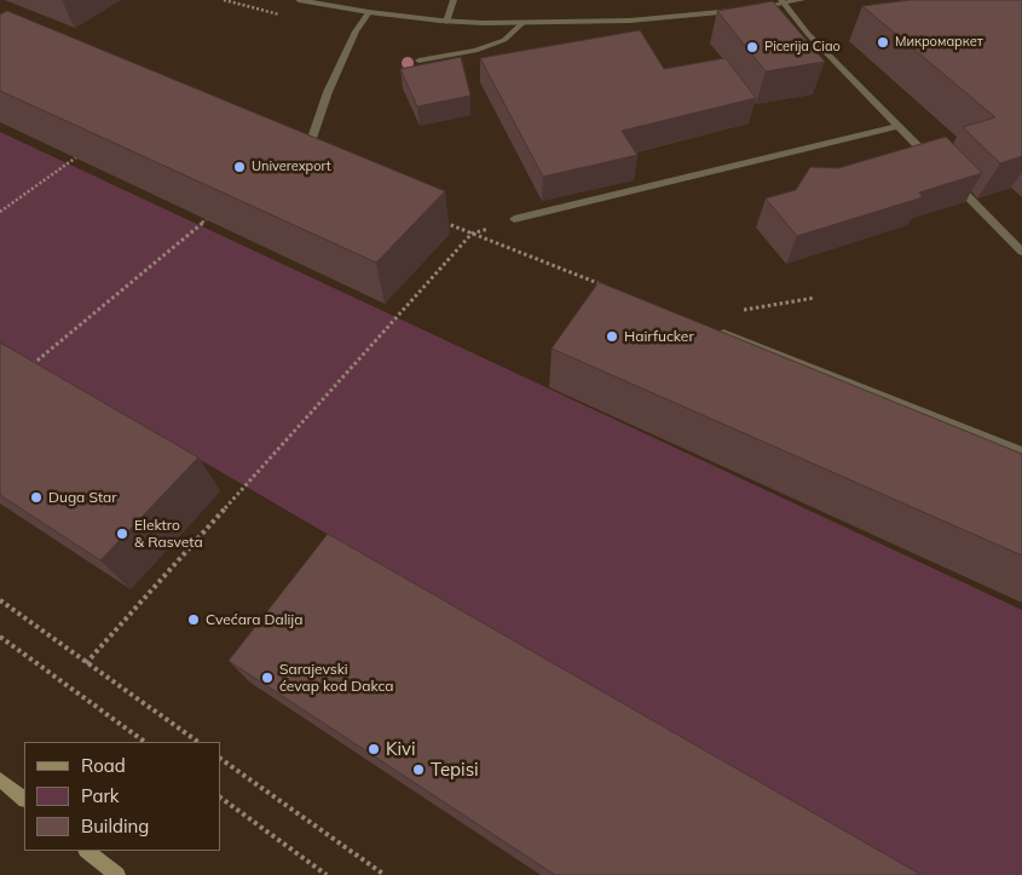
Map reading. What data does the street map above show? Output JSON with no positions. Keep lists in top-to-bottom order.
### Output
{
  "places": [
    "Микромаркет",
    "Picerija Ciao",
    "Univerexport",
    "Hairfucker",
    "Duga Star",
    "Elektro & Rasveta",
    "Cvećara Dalija",
    "Sarajevski ćevap kod Dakca",
    "Kivi",
    "Tepisi"
  ],
  "legend": ["Road", "Park", "Building"]
}
